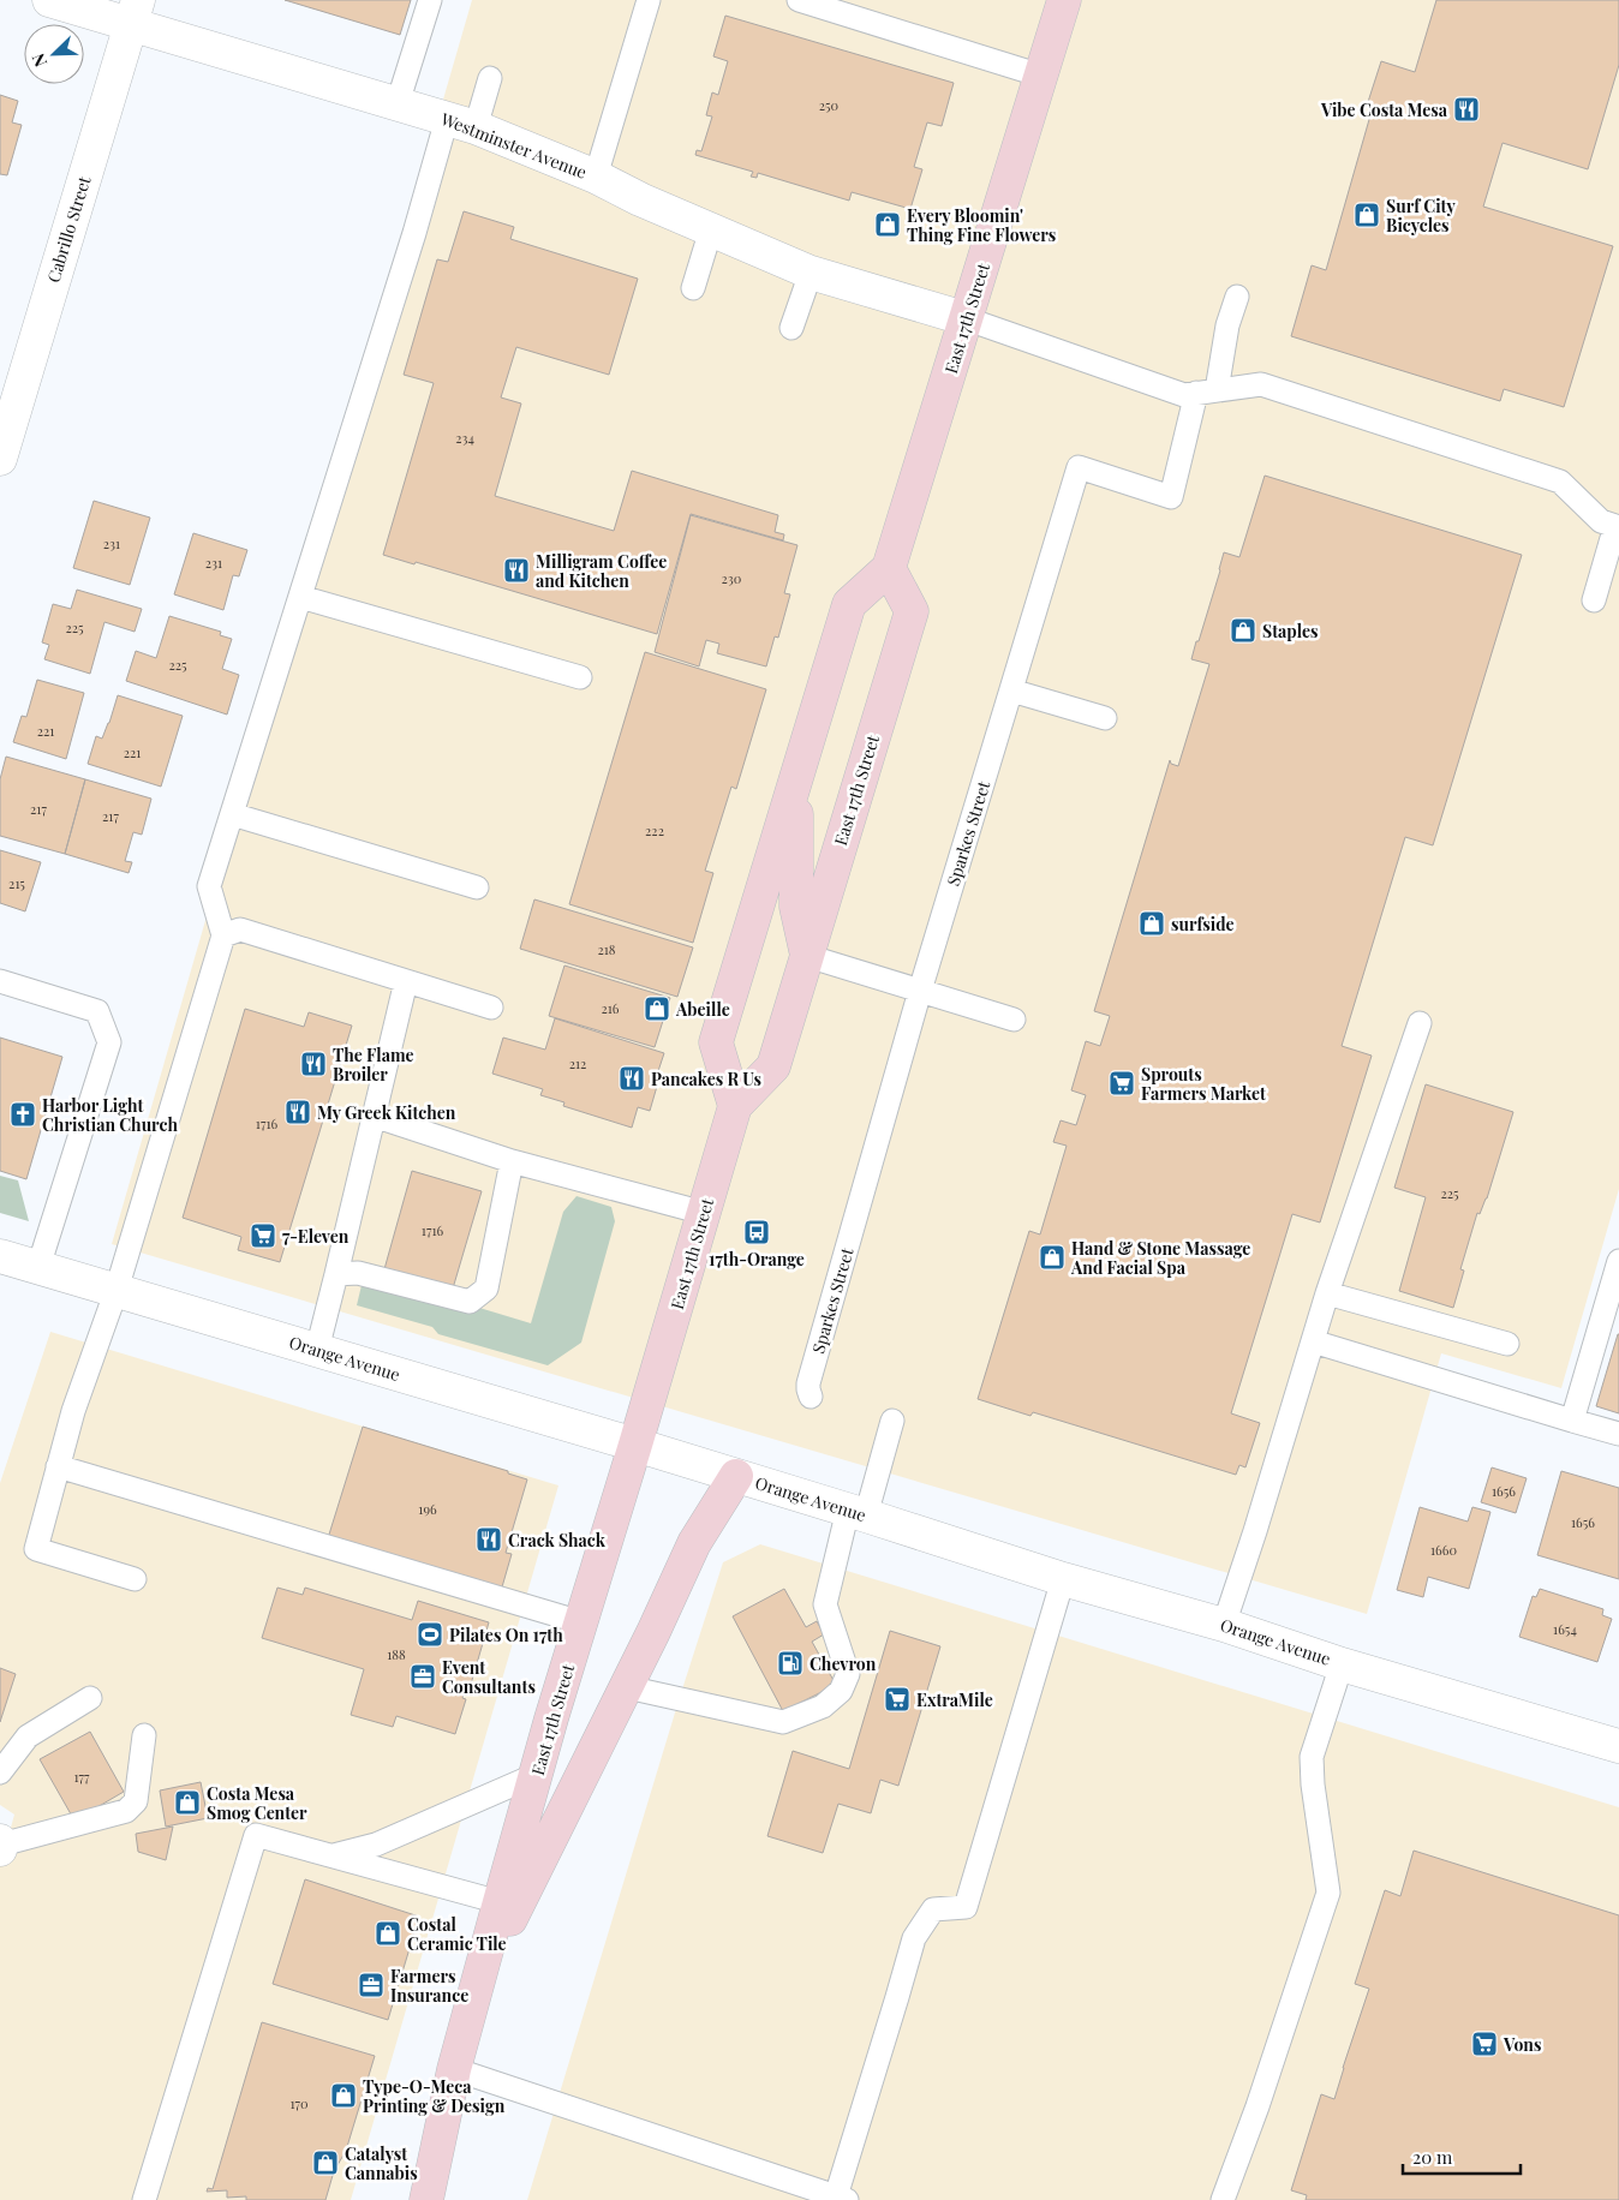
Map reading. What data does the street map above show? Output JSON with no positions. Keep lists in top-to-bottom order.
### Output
{
  "streets": {
    "main road": ["East 17th Street"],
    "street": ["Westminster Avenue", "Cabrillo Street", "Orange Avenue"],
    "lane": ["Sparkes Street"]
  },
  "crossings": [
    ["Westminster Avenue", "Cabrillo Street"],
    ["Westminster Avenue", "East 17th Street"],
    ["East 17th Street", "Orange Avenue"]
  ],
  "places": {
    "restaurant": [
      "Vibe Costa Mesa",
      "Milligram Coffee and Kitchen",
      "The Flame Broiler",
      "Pancakes R Us",
      "My Greek Kitchen",
      "Crack Shack"
    ],
    "shop": [
      "Surf City Bicycles",
      "Every Bloomin' Thing Fine Flowers",
      "Staples",
      "surfside",
      "Abeille",
      "Hand & Stone Massage And Facial Spa",
      "Costa Mesa Smog Center",
      "Costal Ceramic Tile",
      "Type-O-Meca Printing & Design",
      "Catalyst Cannabis"
    ],
    "supermarket": [
      "Sprouts Farmers Market",
      "7-Eleven",
      "ExtraMile",
      "Vons"
    ],
    "church": ["Harbor Light Christian Church"],
    "bus stop": ["17th-Orange"],
    "sports": ["Pilates On 17th"],
    "fuel station": ["Chevron"],
    "office": ["Event Consultants", "Farmers Insurance"]
  },
  "house_numbers": [
    "250",
    "234",
    "231",
    "231",
    "230",
    "225",
    "225",
    "221",
    "221",
    "217",
    "217",
    "222",
    "215",
    "218",
    "216",
    "212",
    "1716",
    "225",
    "1716",
    "1656",
    "196",
    "1656",
    "1660",
    "1654",
    "188",
    "177",
    "170"
  ],
  "scale_bar": "20 m",
  "north": "bottom left"
}
